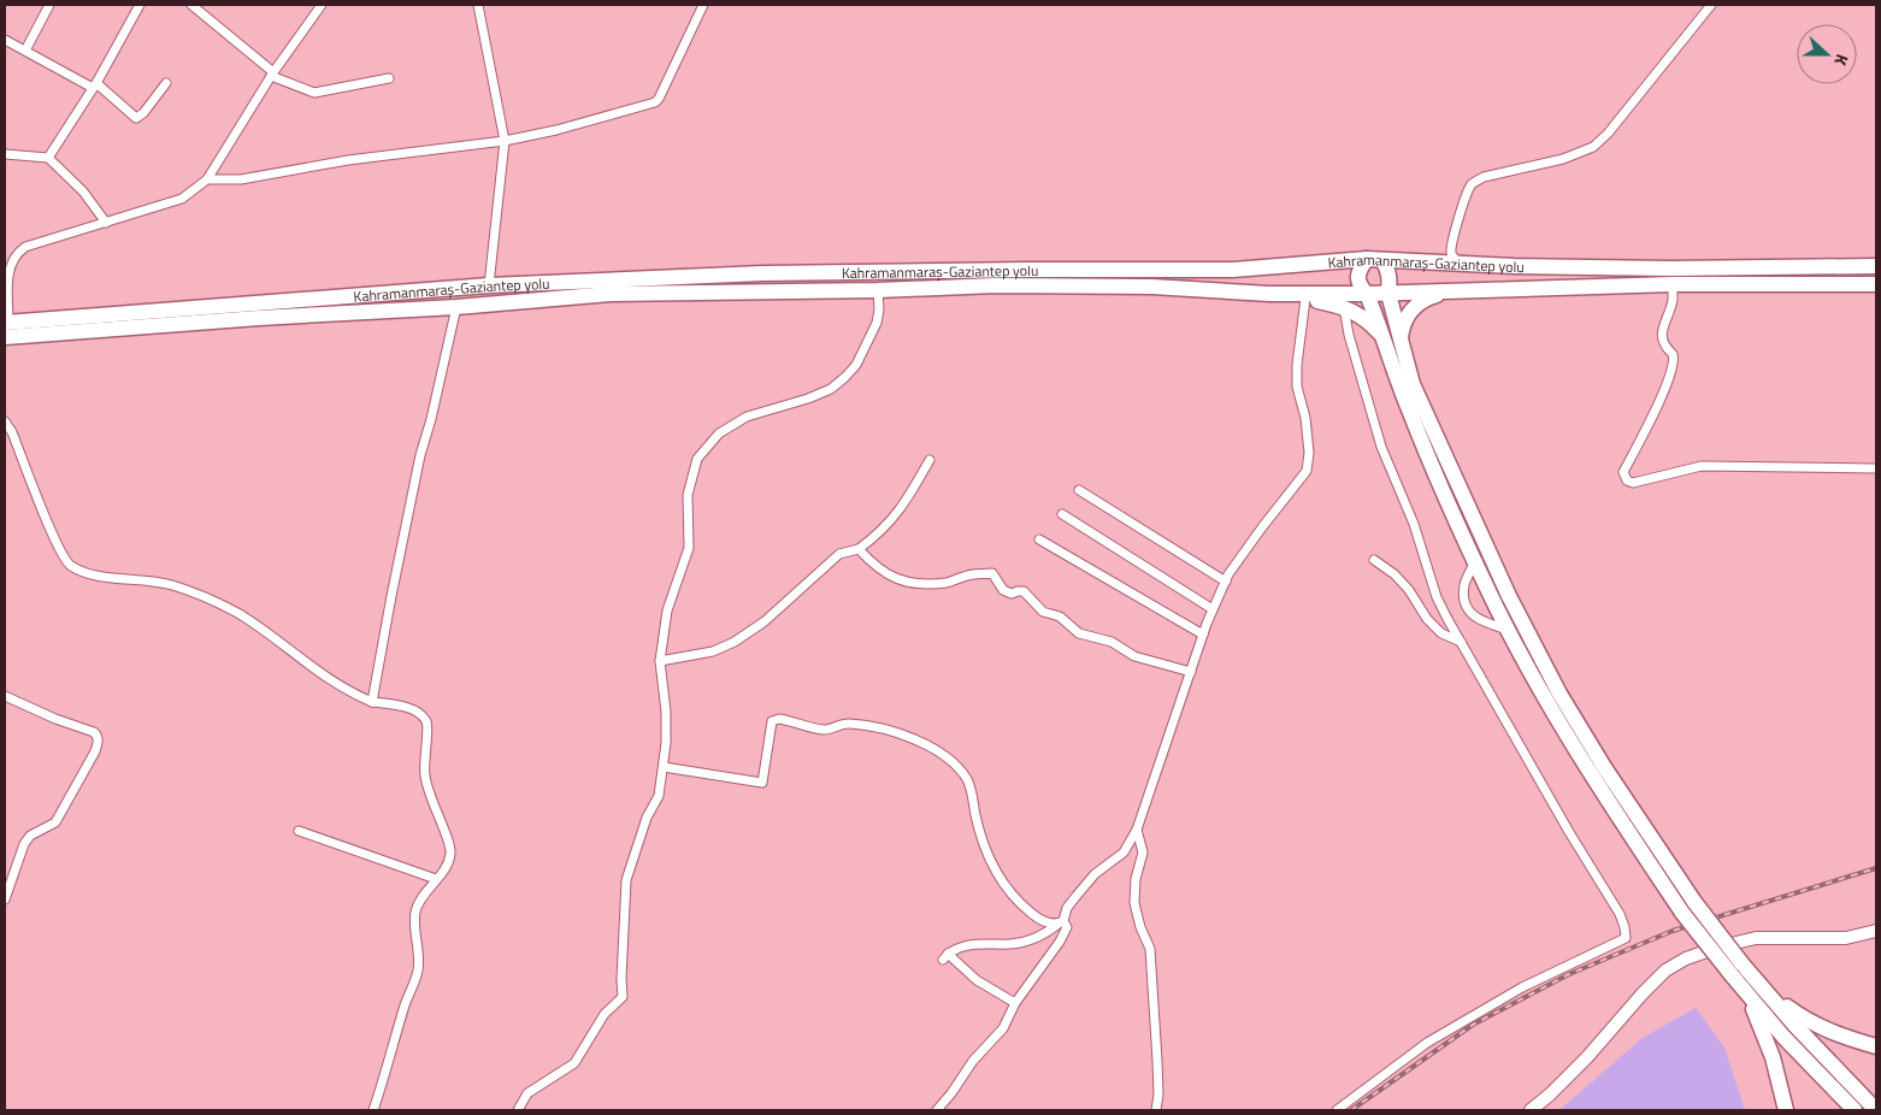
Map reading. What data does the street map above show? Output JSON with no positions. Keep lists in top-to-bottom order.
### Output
{
  "streets": {
    "highway": ["Kahramanmaraş-Gaziantep yolu"]
  },
  "north": "right"
}
